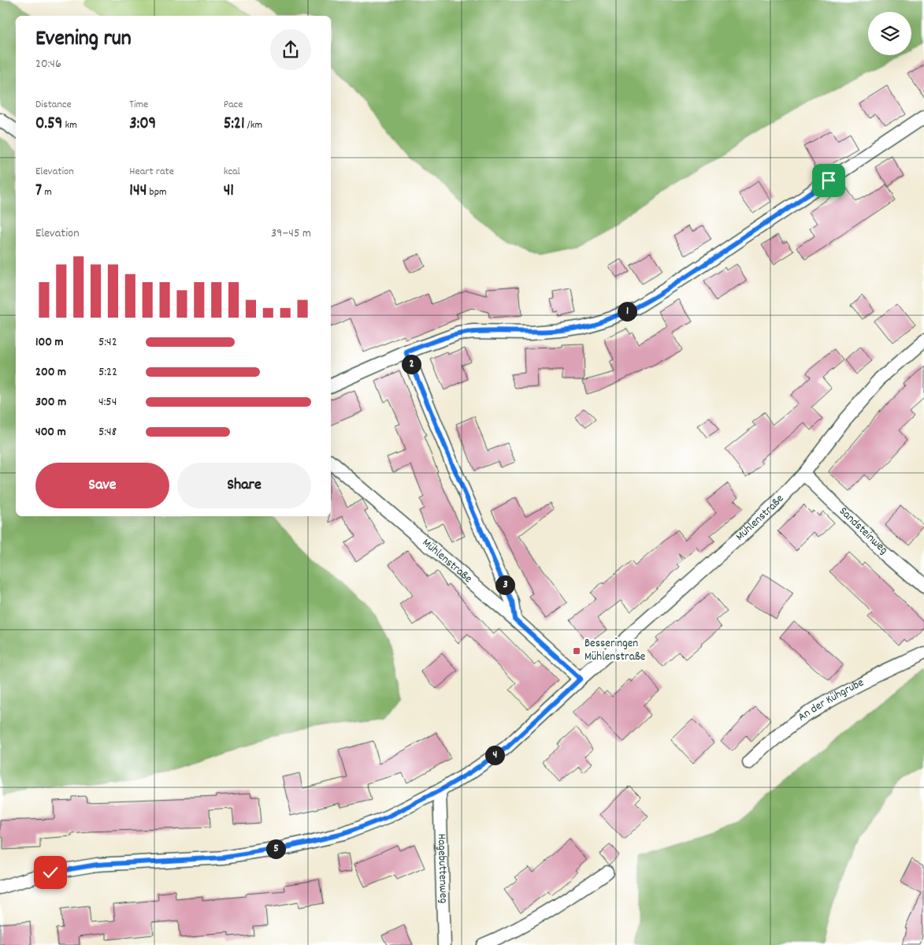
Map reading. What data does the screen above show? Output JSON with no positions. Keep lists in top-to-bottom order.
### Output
{
  "streets": {
    "street": [
      "Mühlenstraße",
      "Sandsteinweg",
      "An der Kühgrube",
      "Hagebuttenweg"
    ]
  },
  "crossings": [
    ["Mühlenstraße", "Sandsteinweg"],
    ["Mühlenstraße", "Hagebuttenweg"]
  ],
  "places": {
    "transit": ["Besseringen Mühlenstraße"]
  },
  "page": {
    "heading": ["Evening run", "20:46"],
    "stats": [
      ["Distance", "0.59 km"],
      ["Time", "3:09"],
      ["Pace", "5:21 /km"],
      ["Elevation", "7 m"],
      ["Heart rate", "144 bpm"],
      ["kcal", "41"]
    ],
    "chart": ["Elevation", "39–45 m"],
    "pins": [
      "1",
      "2",
      "3",
      "4",
      "5"
    ],
    "list": [
      {
        "name": "100 m",
        "note": "5:42"
      },
      {
        "name": "200 m",
        "note": "5:22"
      },
      {
        "name": "300 m",
        "note": "4:54"
      },
      {
        "name": "400 m",
        "note": "5:48"
      }
    ],
    "buttons": ["Save", "Share"]
  }
}
